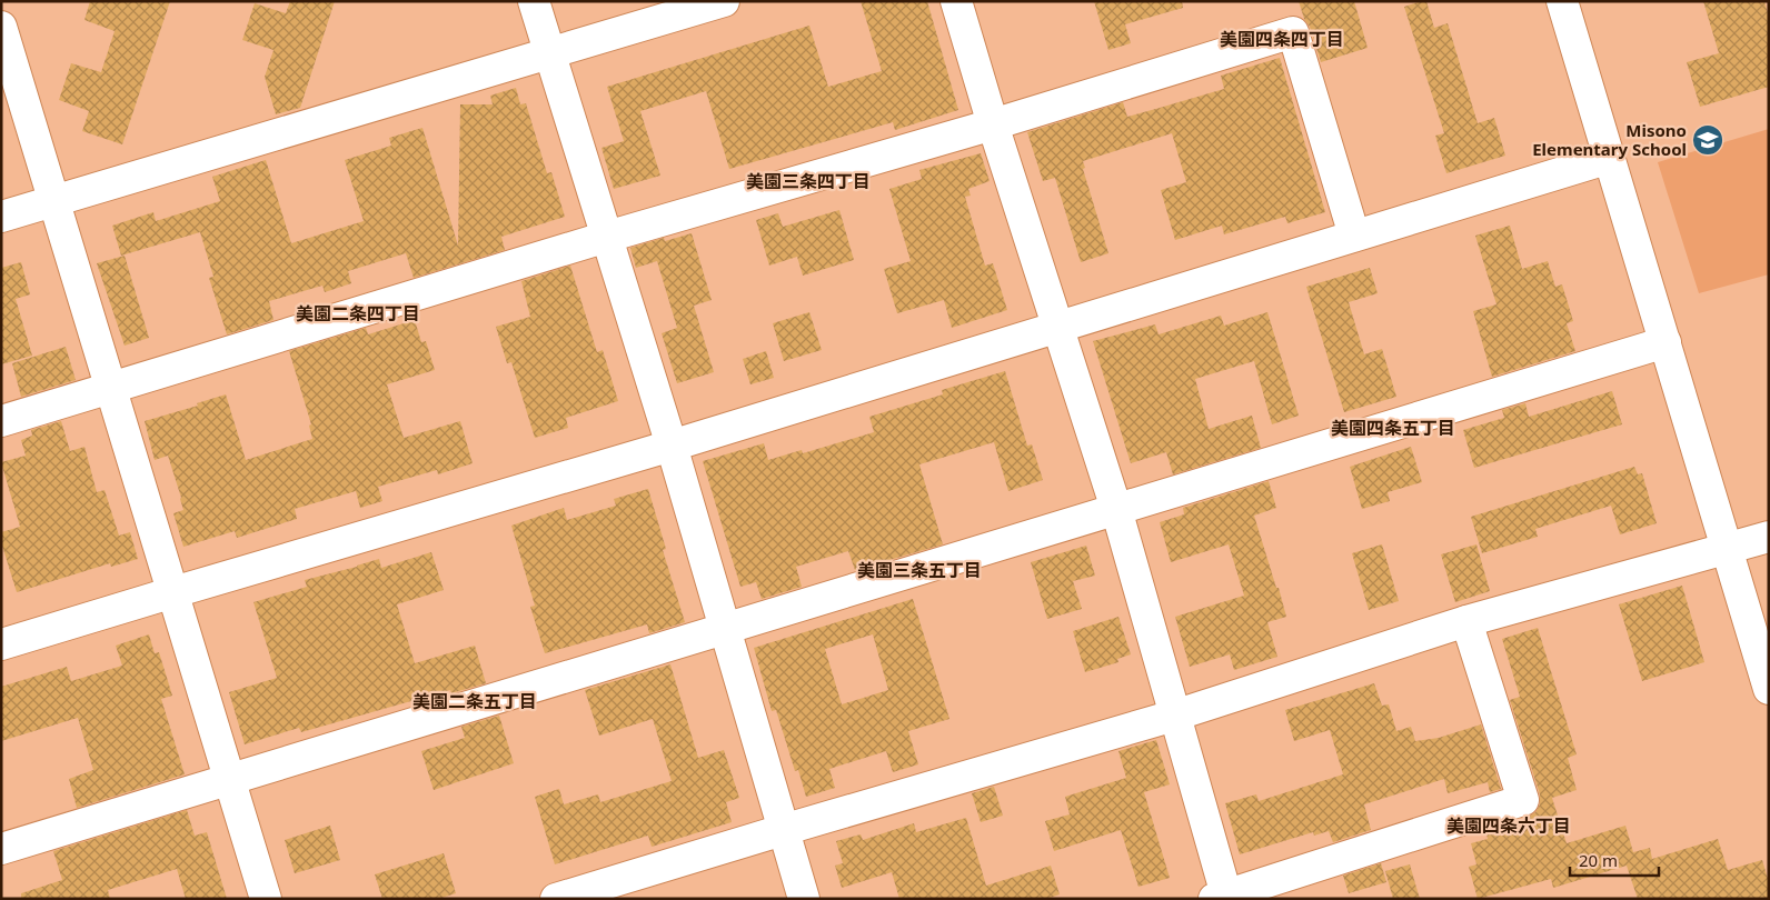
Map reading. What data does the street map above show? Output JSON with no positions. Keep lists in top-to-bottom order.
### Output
{
  "districts": [
    "美園四条四丁目",
    "美園三条四丁目",
    "美園二条四丁目",
    "美園四条五丁目",
    "美園三条五丁目",
    "美園二条五丁目",
    "美園四条六丁目"
  ],
  "places": {
    "school or university": ["Misono Elementary School"]
  },
  "scale_bar": "20 m"
}
